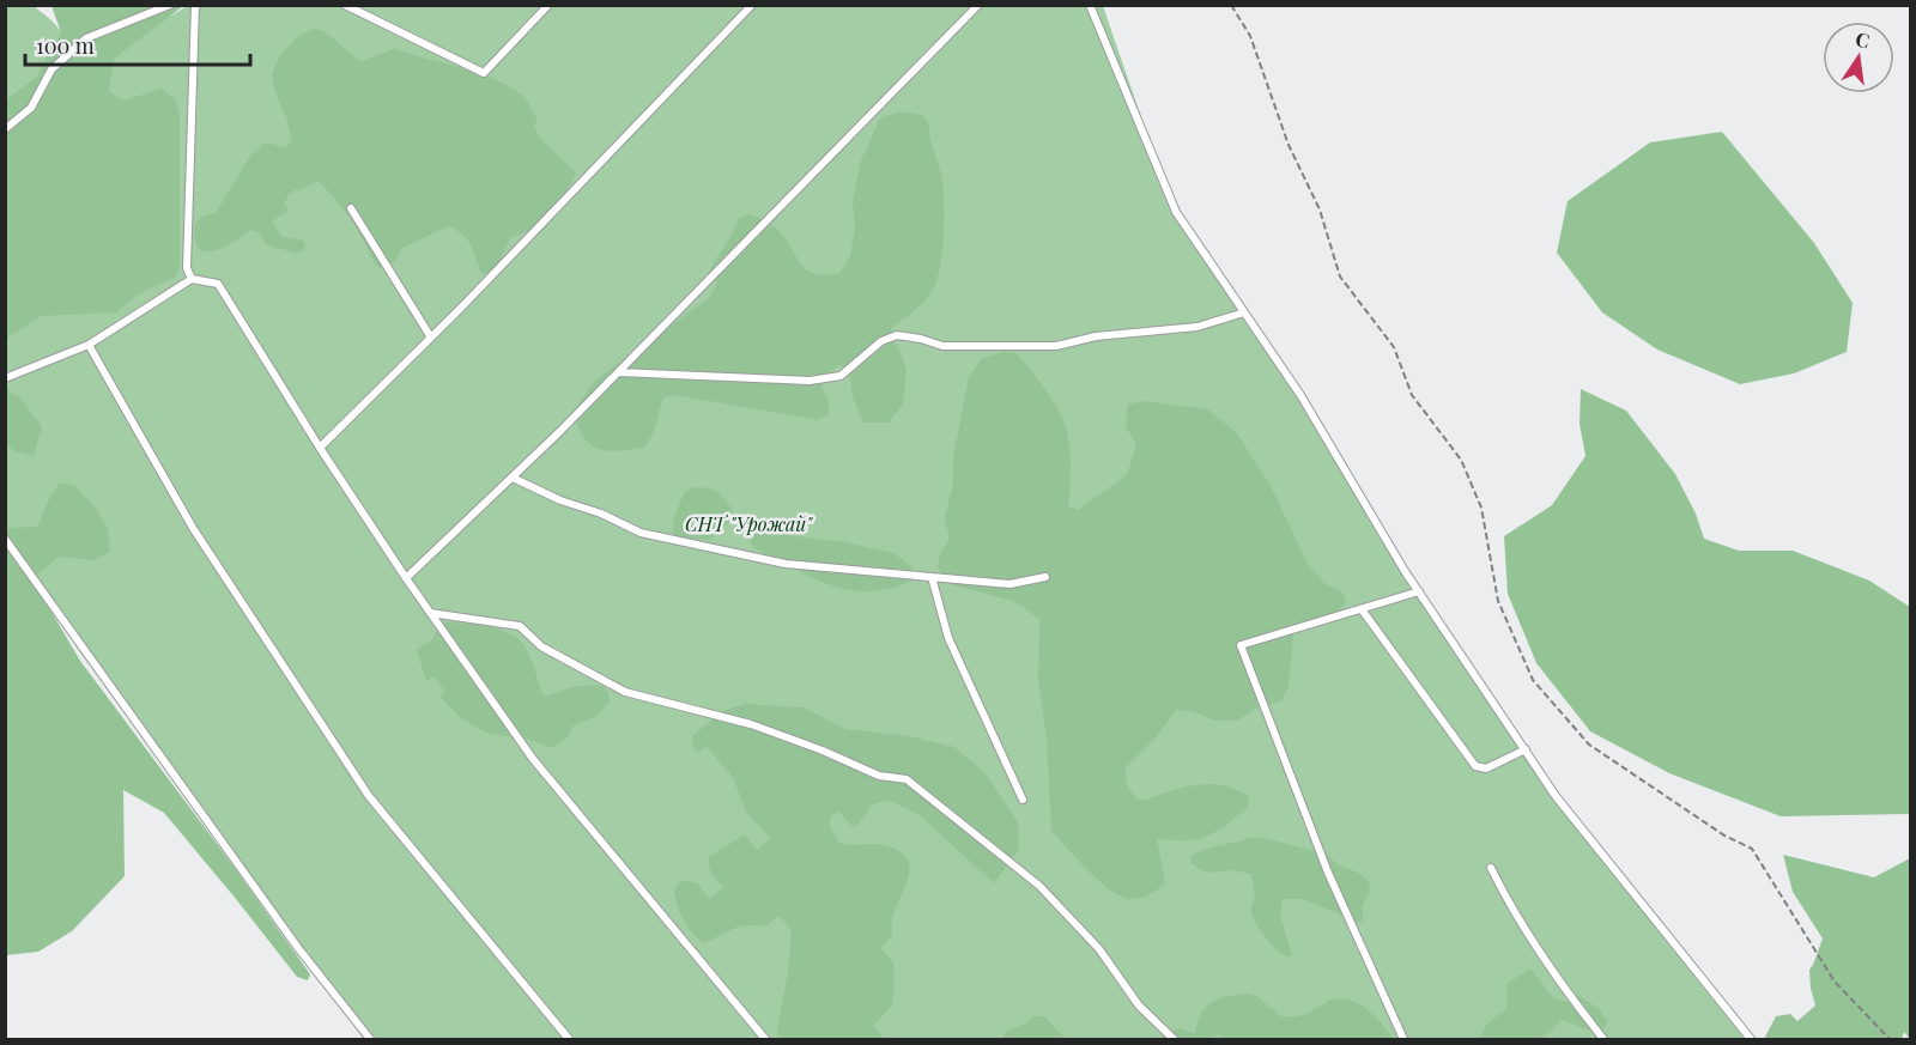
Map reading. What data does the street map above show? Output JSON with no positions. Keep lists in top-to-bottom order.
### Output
{
  "parks": ["СНТ \"Урожай\""],
  "scale_bar": "100 m",
  "north": "top"
}
